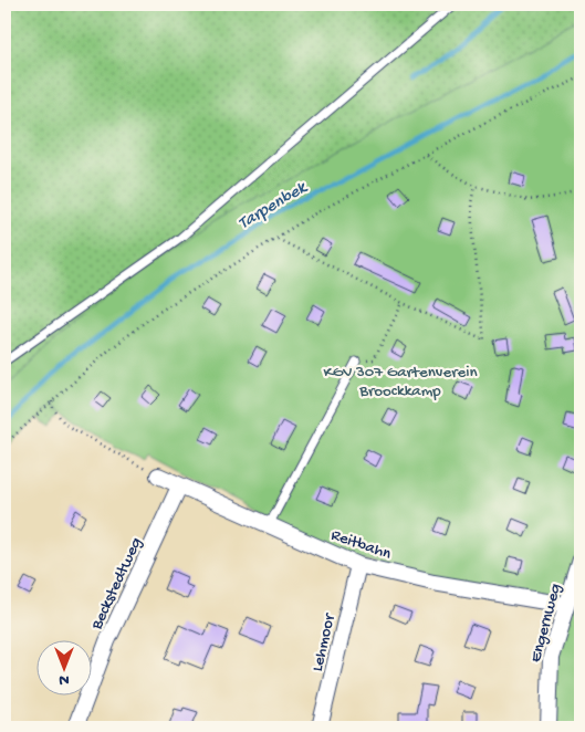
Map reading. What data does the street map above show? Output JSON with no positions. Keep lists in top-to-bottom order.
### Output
{
  "streets": {
    "street": [
      "Reitbahn",
      "Beckstedtweg",
      "Engernweg",
      "Lehmoor"
    ]
  },
  "crossings": [
    ["Reitbahn", "Beckstedtweg"],
    ["Reitbahn", "Engernweg"],
    ["Reitbahn", "Lehmoor"]
  ],
  "water": ["Tarpenbek"],
  "parks": ["KGV 307 Gartenverein Broockkamp"],
  "north": "bottom"
}
